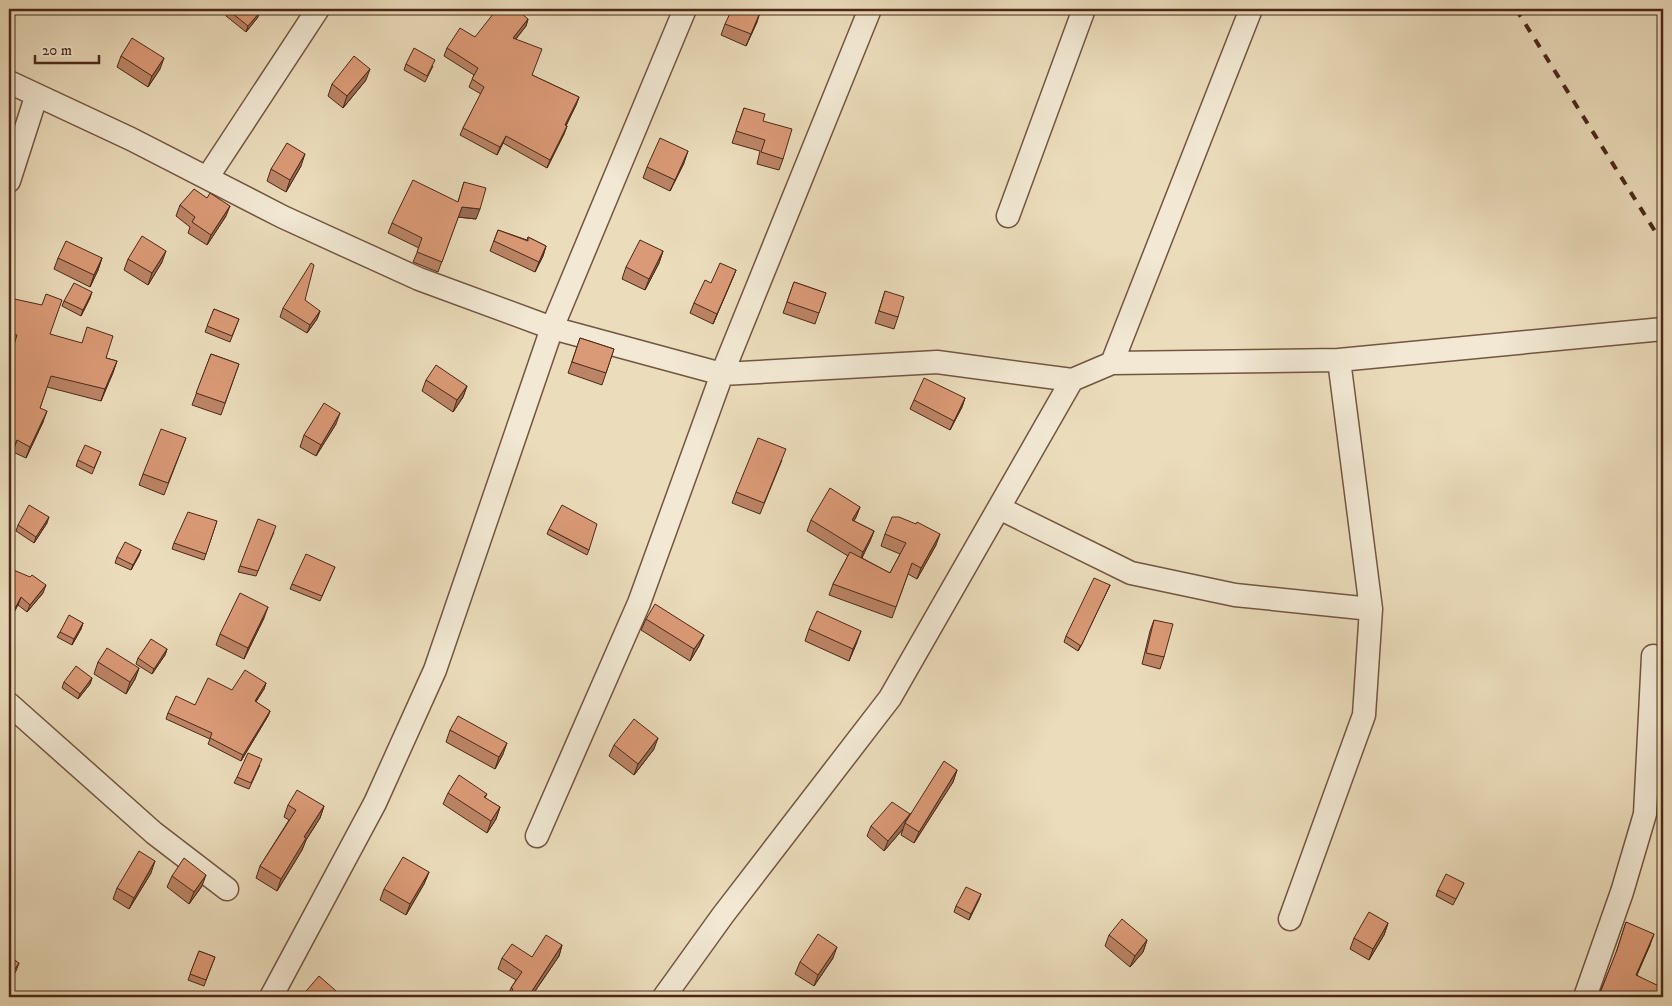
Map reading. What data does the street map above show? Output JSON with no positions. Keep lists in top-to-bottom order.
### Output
{
  "scale_bar": "20 m"
}
